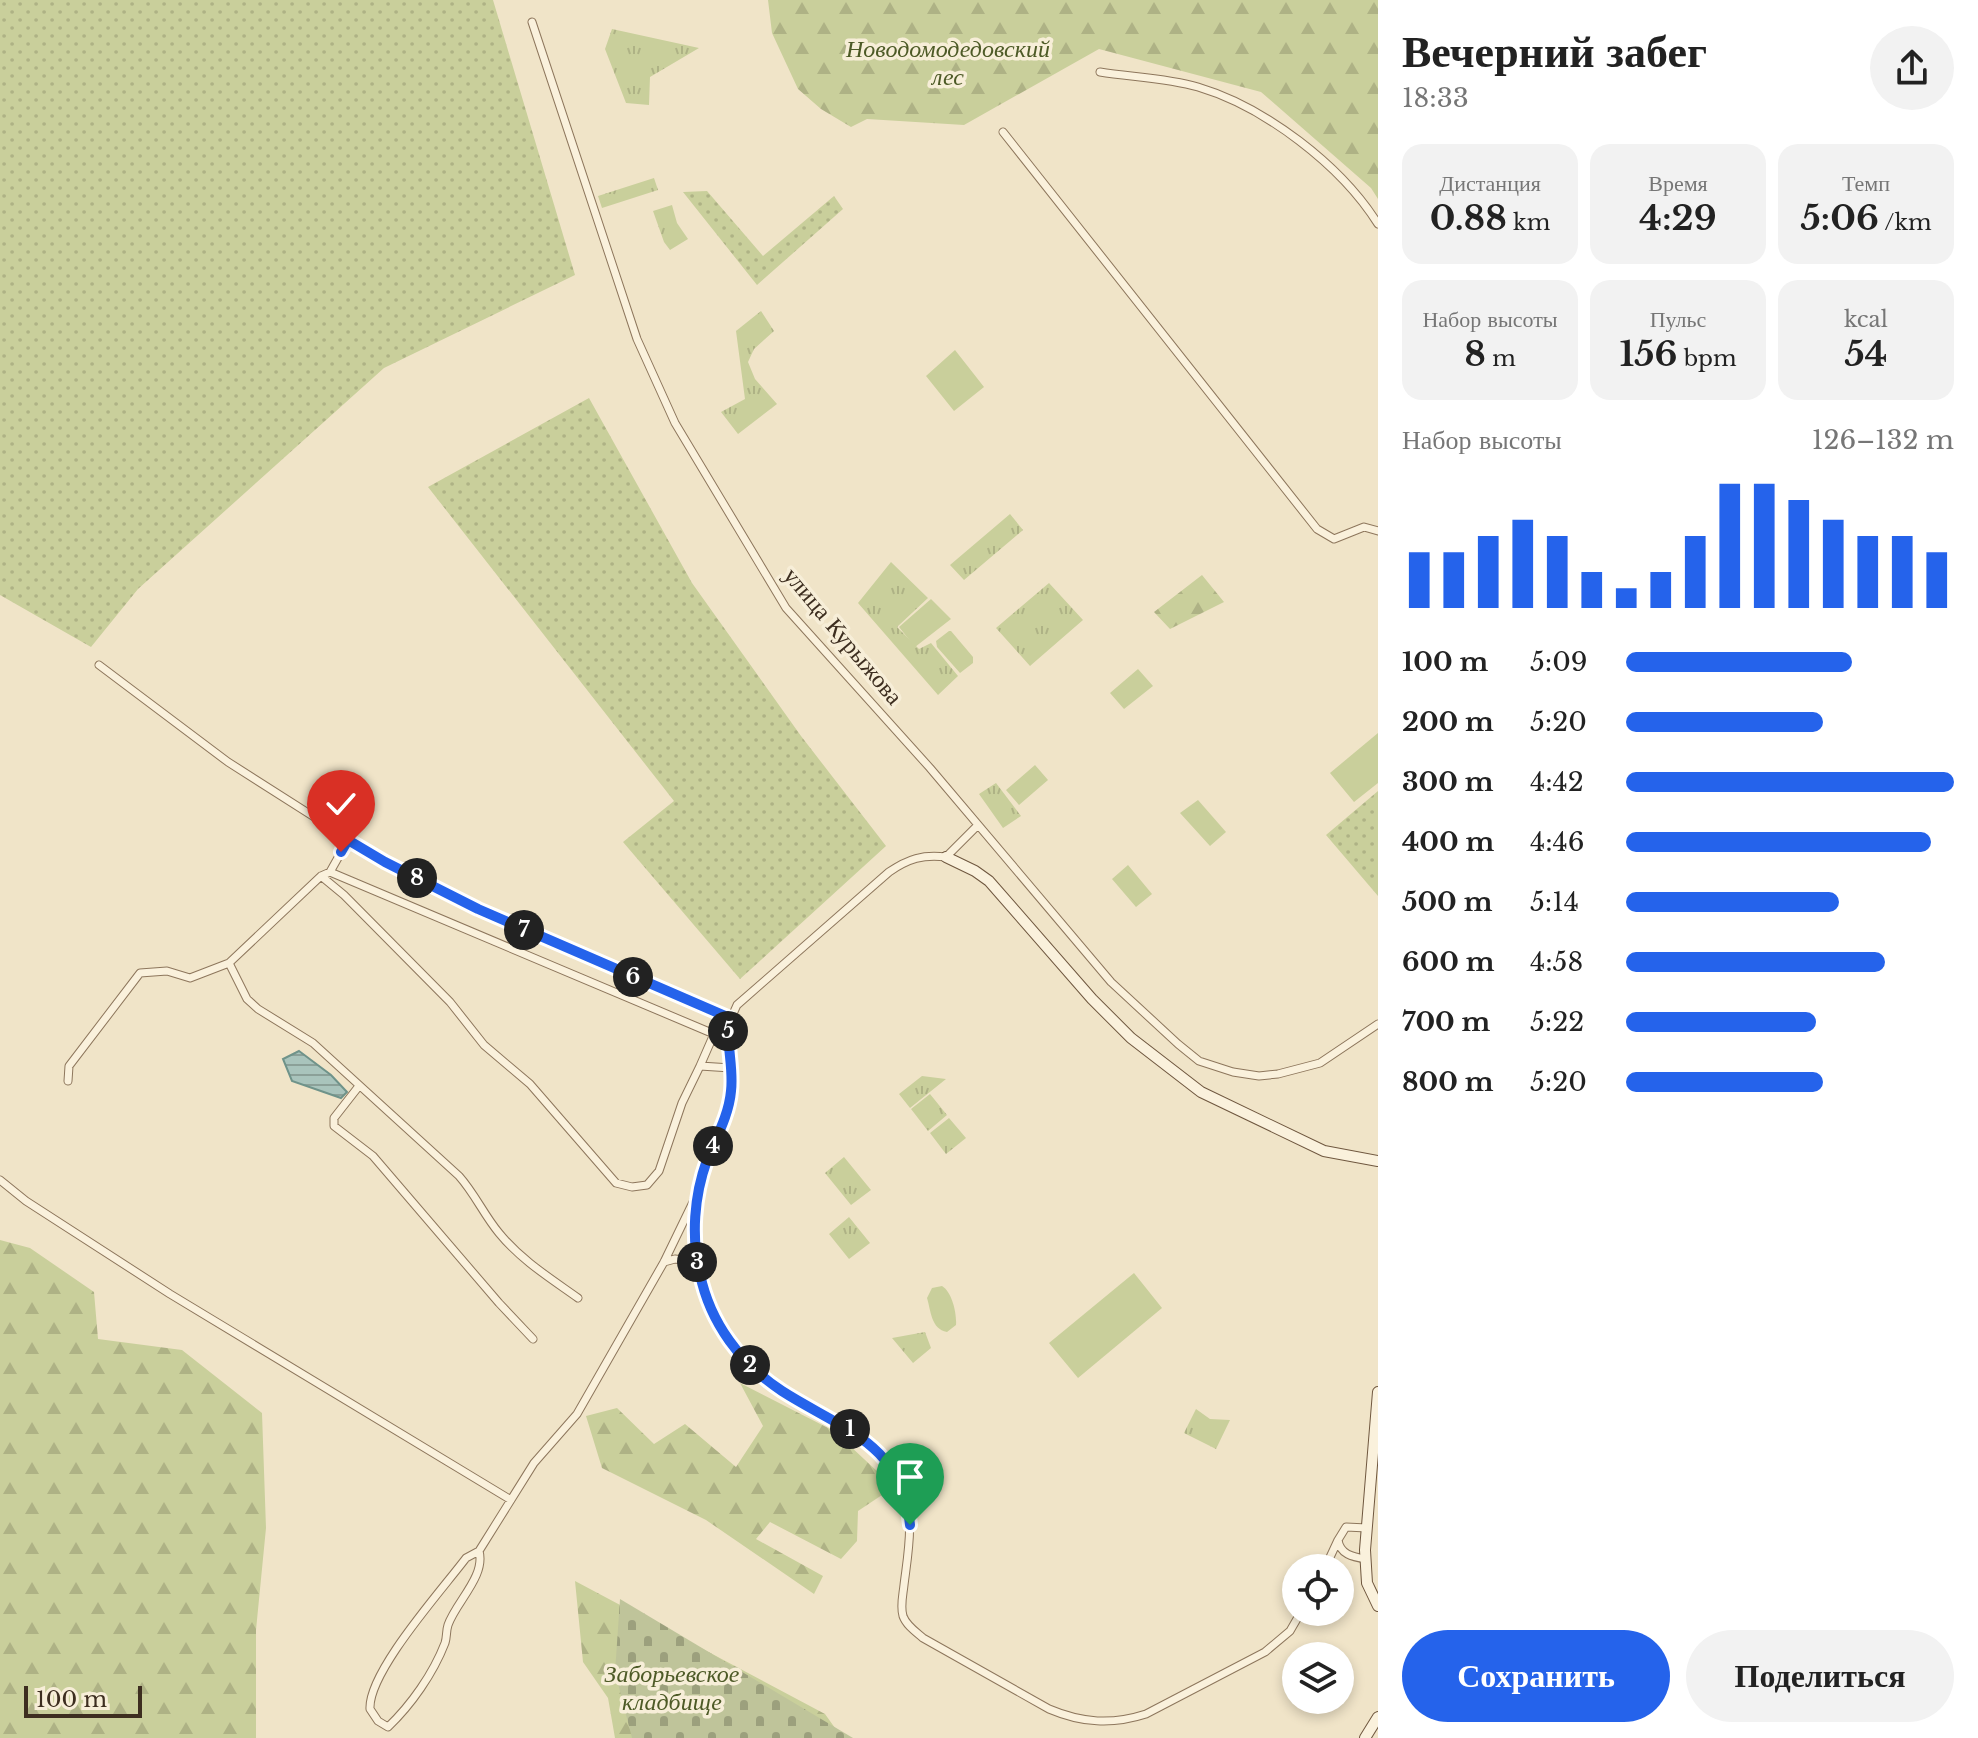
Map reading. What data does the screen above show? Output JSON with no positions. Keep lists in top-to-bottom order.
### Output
{
  "streets": {
    "street": ["улица Курыжова"]
  },
  "parks": ["Новодомодедовский лес", "Заборьевское кладбище"],
  "scale_bar": "100 m",
  "page": {
    "heading": ["Вечерний забег", "18:33"],
    "stats": [
      ["Дистанция", "0.88 km"],
      ["Время", "4:29"],
      ["Темп", "5:06 /km"],
      ["Набор высоты", "8 m"],
      ["Пульс", "156 bpm"],
      ["kcal", "54"]
    ],
    "chart": ["Набор высоты", "126–132 m"],
    "list": [
      {
        "name": "100 m",
        "note": "5:09"
      },
      {
        "name": "200 m",
        "note": "5:20"
      },
      {
        "name": "300 m",
        "note": "4:42"
      },
      {
        "name": "400 m",
        "note": "4:46"
      },
      {
        "name": "500 m",
        "note": "5:14"
      },
      {
        "name": "600 m",
        "note": "4:58"
      },
      {
        "name": "700 m",
        "note": "5:22"
      },
      {
        "name": "800 m",
        "note": "5:20"
      }
    ],
    "pins": [
      "8",
      "7",
      "6",
      "5",
      "4",
      "3",
      "2",
      "1"
    ],
    "buttons": ["Сохранить", "Поделиться"],
    "scale": "100 m"
  }
}
